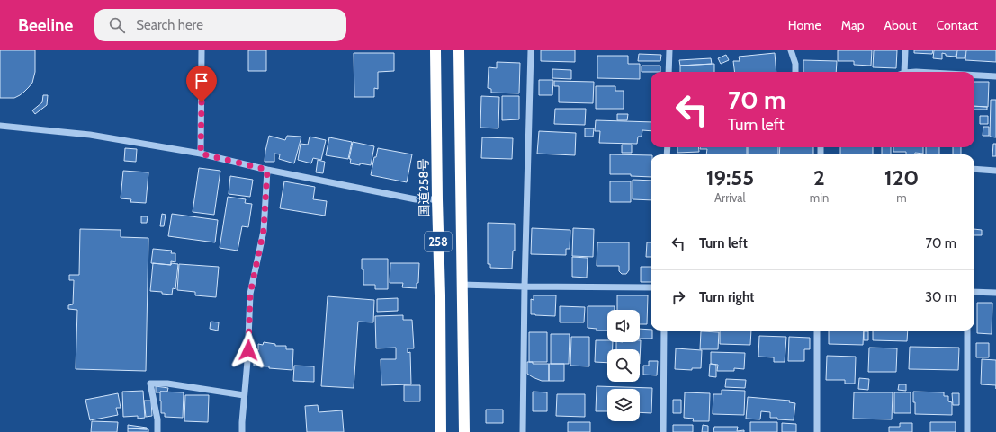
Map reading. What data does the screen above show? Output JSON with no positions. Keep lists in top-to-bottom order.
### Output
{
  "streets": {
    "highway": ["国道258号", "258"]
  },
  "page": {
    "header": "Beeline",
    "search": "Search here",
    "nav": [
      "Home",
      "Map",
      "About",
      "Contact"
    ],
    "turn": ["70 m", "Turn left"],
    "eta": [
      "19:55",
      "Arrival",
      "2",
      "min",
      "120",
      "m"
    ],
    "list": [
      {
        "name": "Turn left",
        "value": "70 m"
      },
      {
        "name": "Turn right",
        "value": "30 m"
      }
    ]
  }
}
